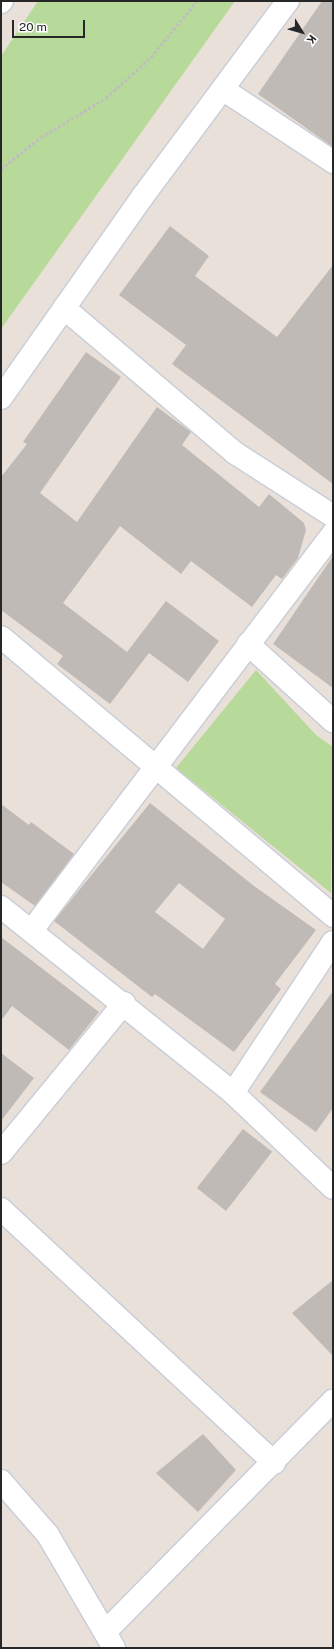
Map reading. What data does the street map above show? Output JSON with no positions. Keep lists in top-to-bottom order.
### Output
{
  "scale_bar": "20 m",
  "north": "bottom right"
}
